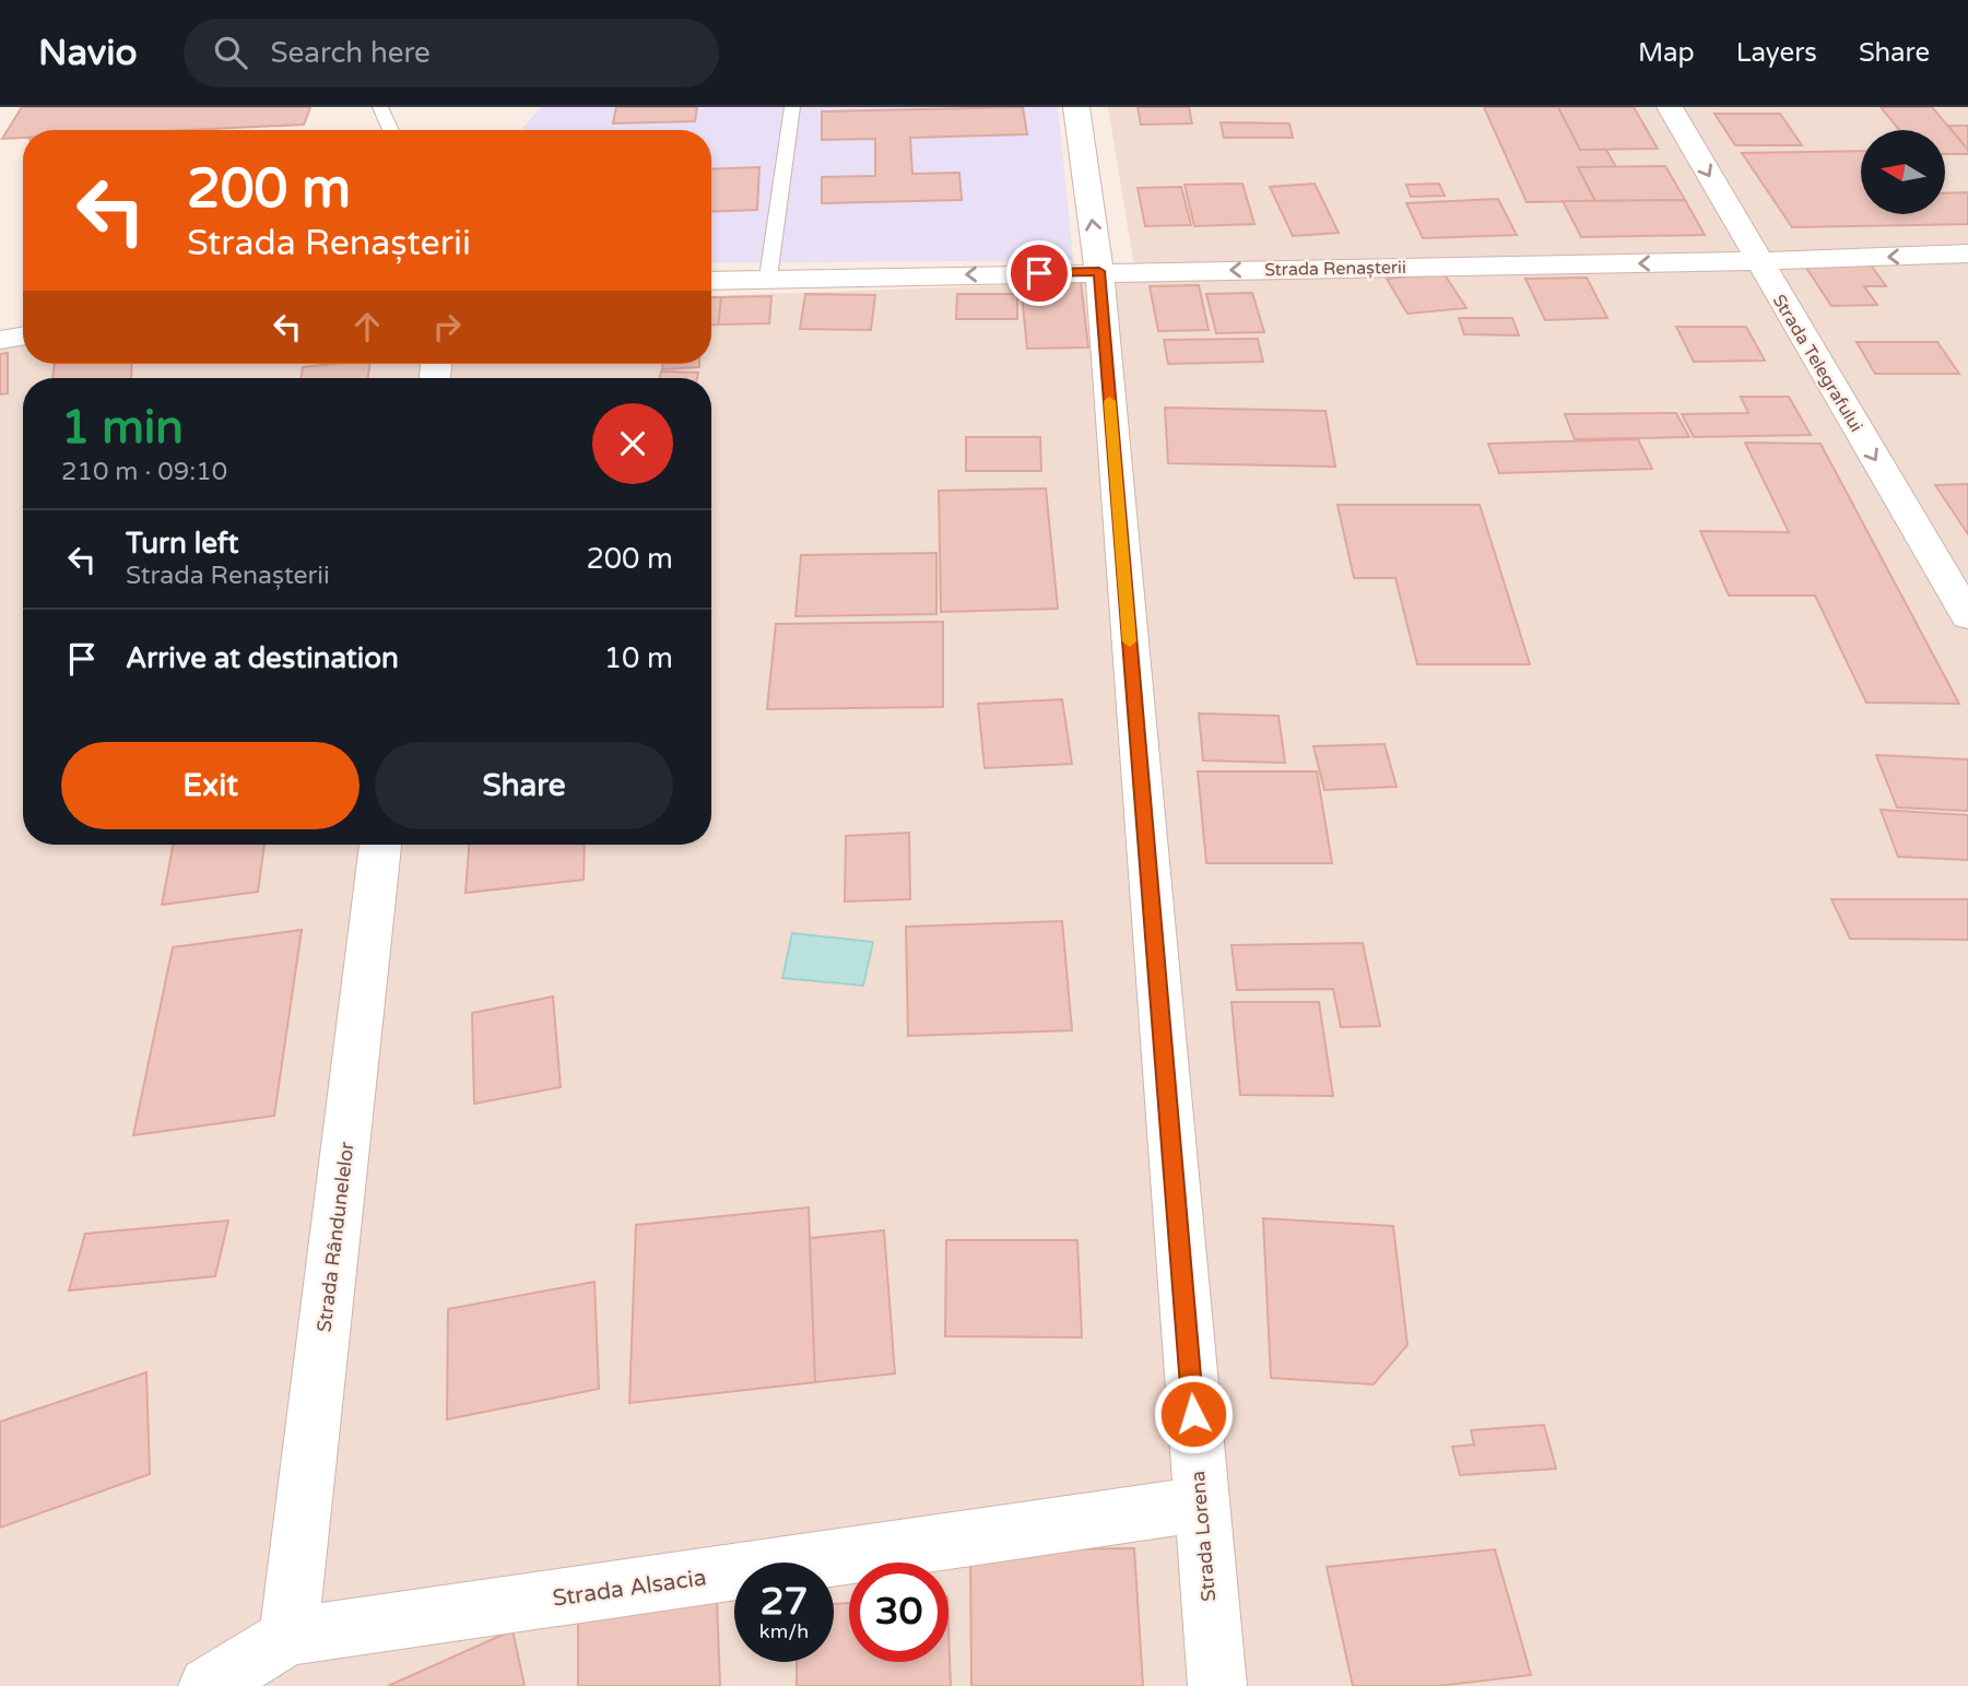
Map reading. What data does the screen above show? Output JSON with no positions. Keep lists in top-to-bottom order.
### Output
{
  "streets": {
    "street": [
      "Strada Renașterii",
      "Strada Telegrafului",
      "Strada Rândunelelor",
      "Strada Lorena",
      "Strada Alsacia"
    ]
  },
  "crossings": [
    ["Strada Renașterii", "Strada Telegrafului"],
    ["Strada Renașterii", "Strada Lorena"],
    ["Strada Rândunelelor", "Strada Alsacia"],
    ["Strada Lorena", "Strada Alsacia"]
  ],
  "one_way": ["Strada Renașterii", "Strada Telegrafului"],
  "north": "left",
  "page": {
    "header": "Navio",
    "search": "Search here",
    "nav": ["Map", "Layers", "Share"],
    "turn": ["200 m", "Strada Renașterii"],
    "heading": ["1 min", "210 m · 09:10"],
    "list": [
      {
        "name": "Turn left",
        "note": "Strada Renașterii",
        "value": "200 m"
      },
      {
        "name": "Arrive at destination",
        "value": "10 m"
      }
    ],
    "buttons": ["Exit", "Share"],
    "speed": "27 km/h",
    "limit": "30"
  }
}
